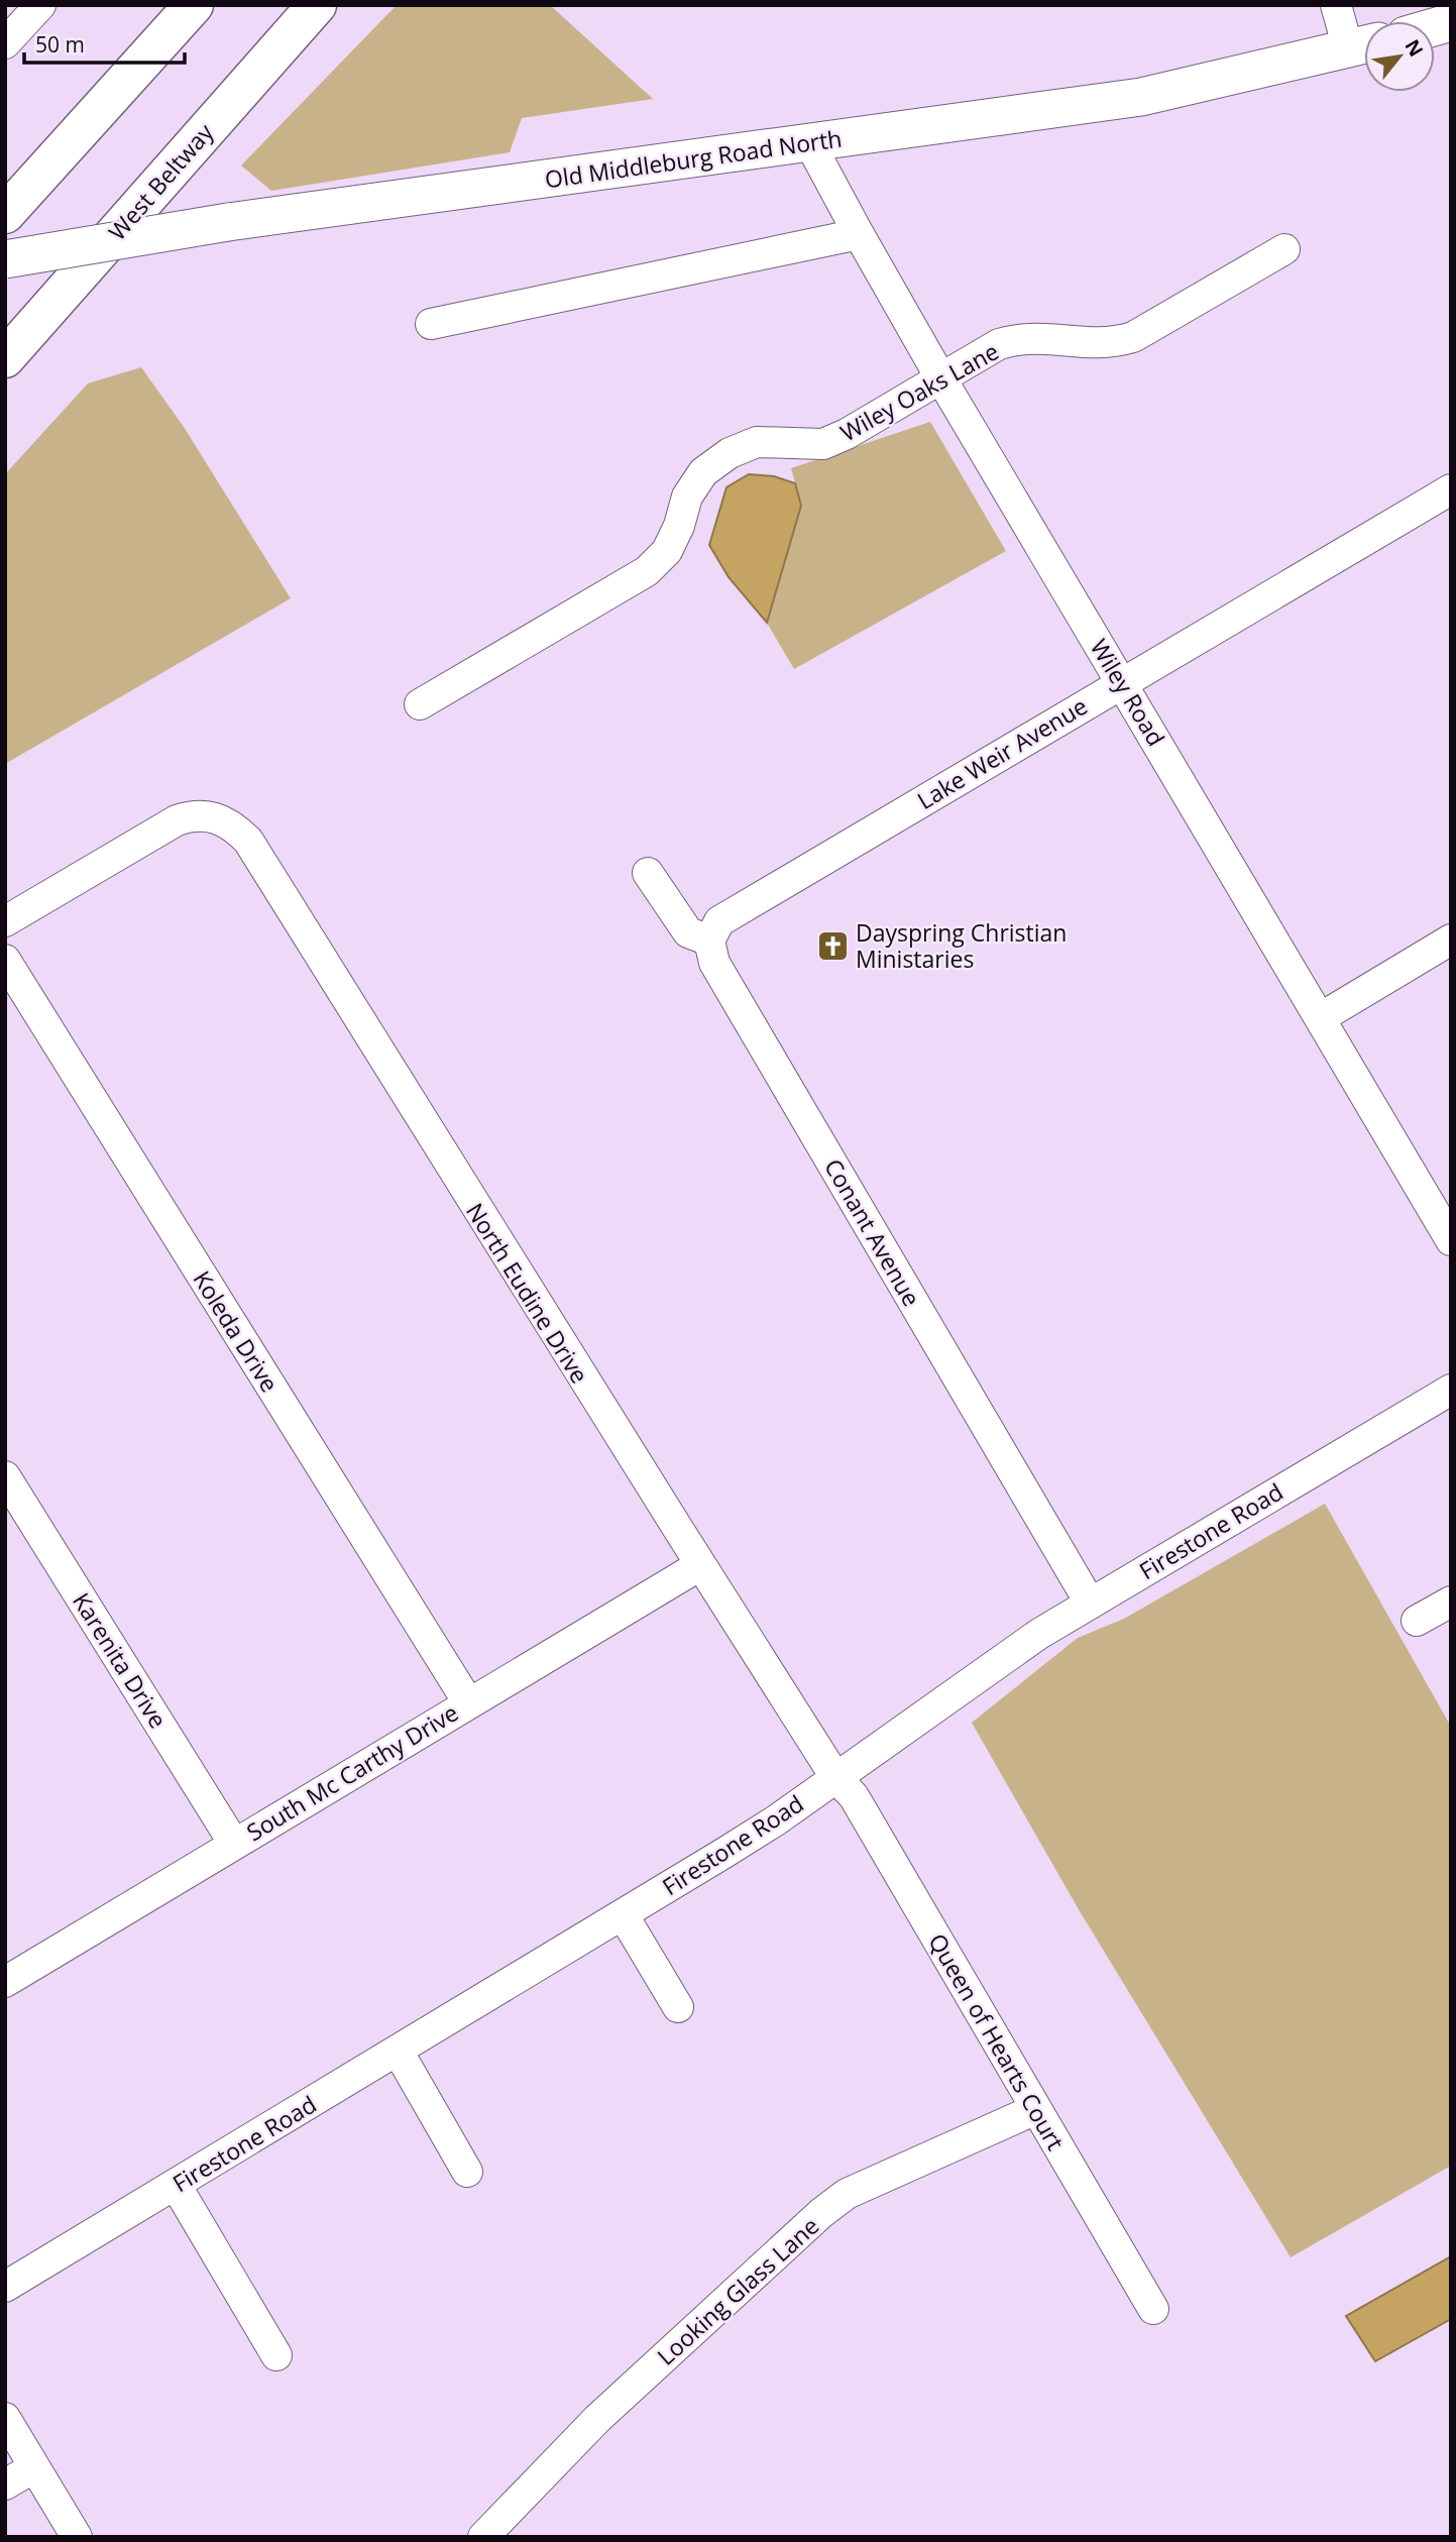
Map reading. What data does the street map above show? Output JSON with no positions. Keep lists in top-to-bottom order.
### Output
{
  "streets": {
    "highway": ["West Beltway"],
    "main road": ["Old Middleburg Road North"],
    "street": [
      "Wiley Oaks Lane",
      "Wiley Road",
      "Lake Weir Avenue",
      "Conant Avenue",
      "North Eudine Drive",
      "Koleda Drive",
      "Firestone Road",
      "Karenita Drive",
      "South Mc Carthy Drive",
      "Queen of Hearts Court",
      "Looking Glass Lane"
    ]
  },
  "crossings": [
    ["Old Middleburg Road North", "Wiley Road"],
    ["Wiley Oaks Lane", "Wiley Road"],
    ["Wiley Road", "Lake Weir Avenue"],
    ["Lake Weir Avenue", "Conant Avenue"],
    ["Conant Avenue", "Firestone Road"],
    ["North Eudine Drive", "Firestone Road"],
    ["North Eudine Drive", "South Mc Carthy Drive"],
    ["North Eudine Drive", "Queen of Hearts Court"],
    ["Koleda Drive", "South Mc Carthy Drive"],
    ["Firestone Road", "Queen of Hearts Court"],
    ["Karenita Drive", "South Mc Carthy Drive"],
    ["Queen of Hearts Court", "Looking Glass Lane"]
  ],
  "places": {
    "church": ["Dayspring Christian Ministaries"]
  },
  "scale_bar": "50 m",
  "north": "top right"
}
